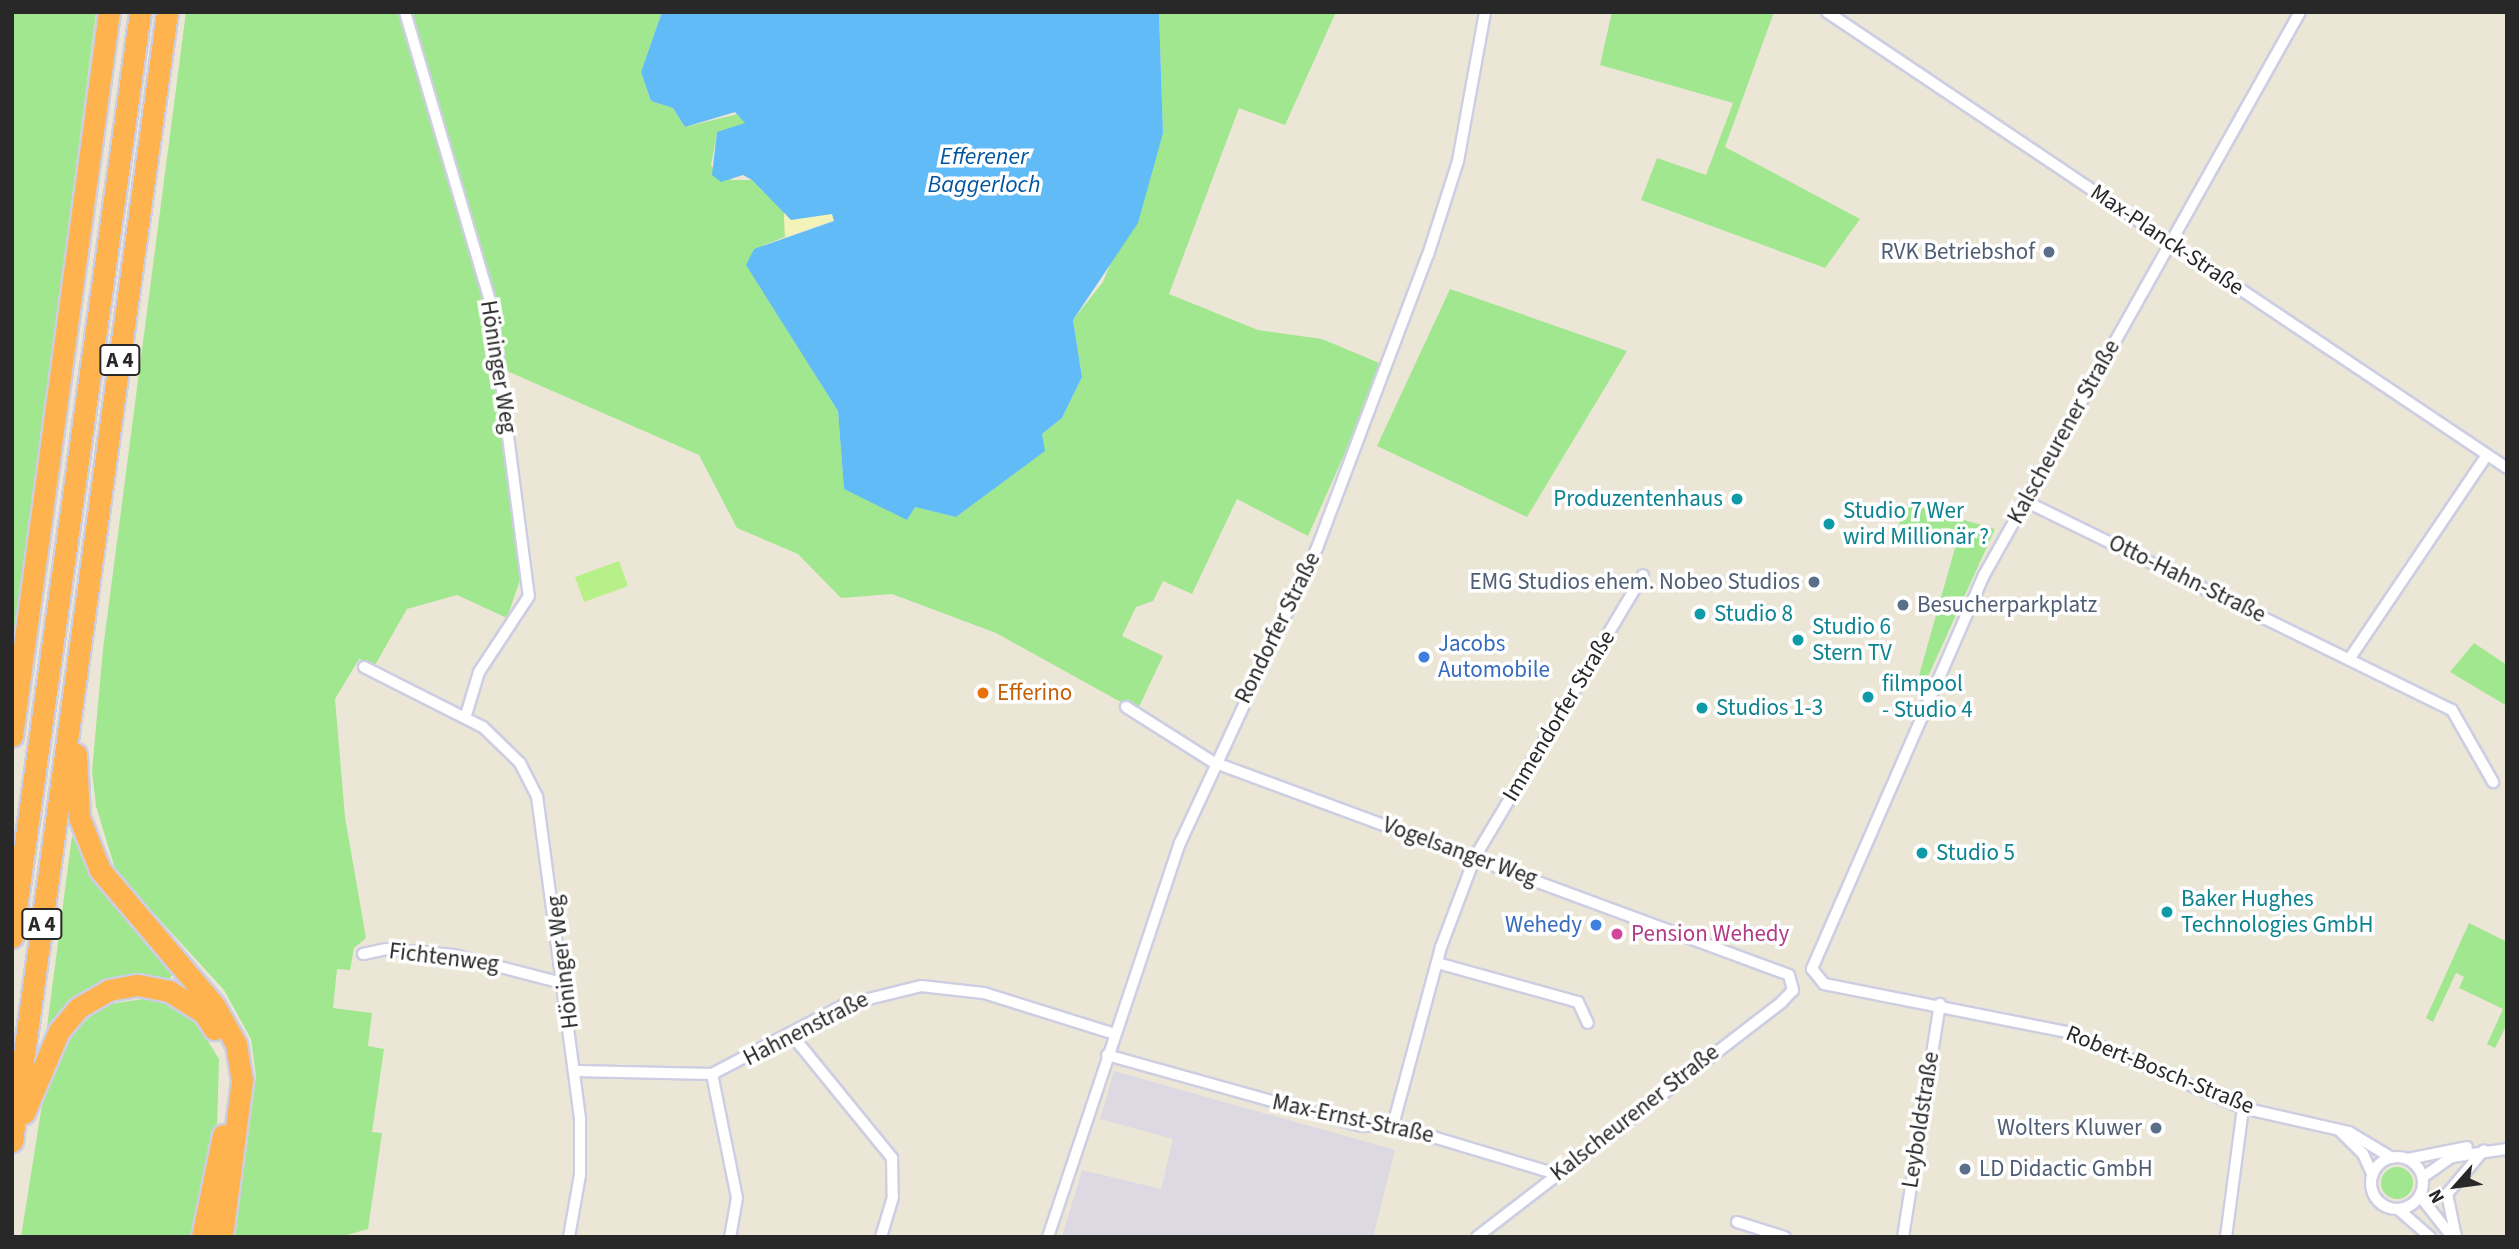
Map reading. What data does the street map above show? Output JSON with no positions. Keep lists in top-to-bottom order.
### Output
{
  "streets": {
    "highway": ["A 4"],
    "street": [
      "Max-Planck-Straße",
      "Höninger Weg",
      "Kalscheurener Straße",
      "Otto-Hahn-Straße",
      "Rondorfer Straße",
      "Immendorfer Straße",
      "Vogelsanger Weg",
      "Fichtenweg",
      "Hahnenstraße",
      "Robert-Bosch-Straße",
      "Max-Ernst-Straße",
      "Leyboldstraße"
    ]
  },
  "crossings": [
    ["Max-Planck-Straße", "Kalscheurener Straße"],
    ["Höninger Weg", "Fichtenweg"],
    ["Höninger Weg", "Hahnenstraße"],
    ["Kalscheurener Straße", "Otto-Hahn-Straße"],
    ["Kalscheurener Straße", "Vogelsanger Weg"],
    ["Kalscheurener Straße", "Robert-Bosch-Straße"],
    ["Kalscheurener Straße", "Max-Ernst-Straße"],
    ["Rondorfer Straße", "Vogelsanger Weg"],
    ["Rondorfer Straße", "Hahnenstraße"],
    ["Rondorfer Straße", "Max-Ernst-Straße"],
    ["Immendorfer Straße", "Vogelsanger Weg"],
    ["Immendorfer Straße", "Max-Ernst-Straße"],
    ["Robert-Bosch-Straße", "Leyboldstraße"]
  ],
  "water": ["Efferener Baggerloch"],
  "places": [
    "RVK Betriebshof",
    "Produzentenhaus",
    "Studio 7 Wer wird Millionär ?",
    "EMG Studios ehem. Nobeo Studios",
    "Besucherparkplatz",
    "Studio 8",
    "Studio 6 Stern TV",
    "Jacobs Automobile",
    "Efferino",
    "filmpool - Studio 4",
    "Studios 1-3",
    "Studio 5",
    "Baker Hughes Technologies GmbH",
    "Wehedy",
    "Pension Wehedy",
    "Wolters Kluwer",
    "LD Didactic GmbH"
  ],
  "north": "bottom left"
}
